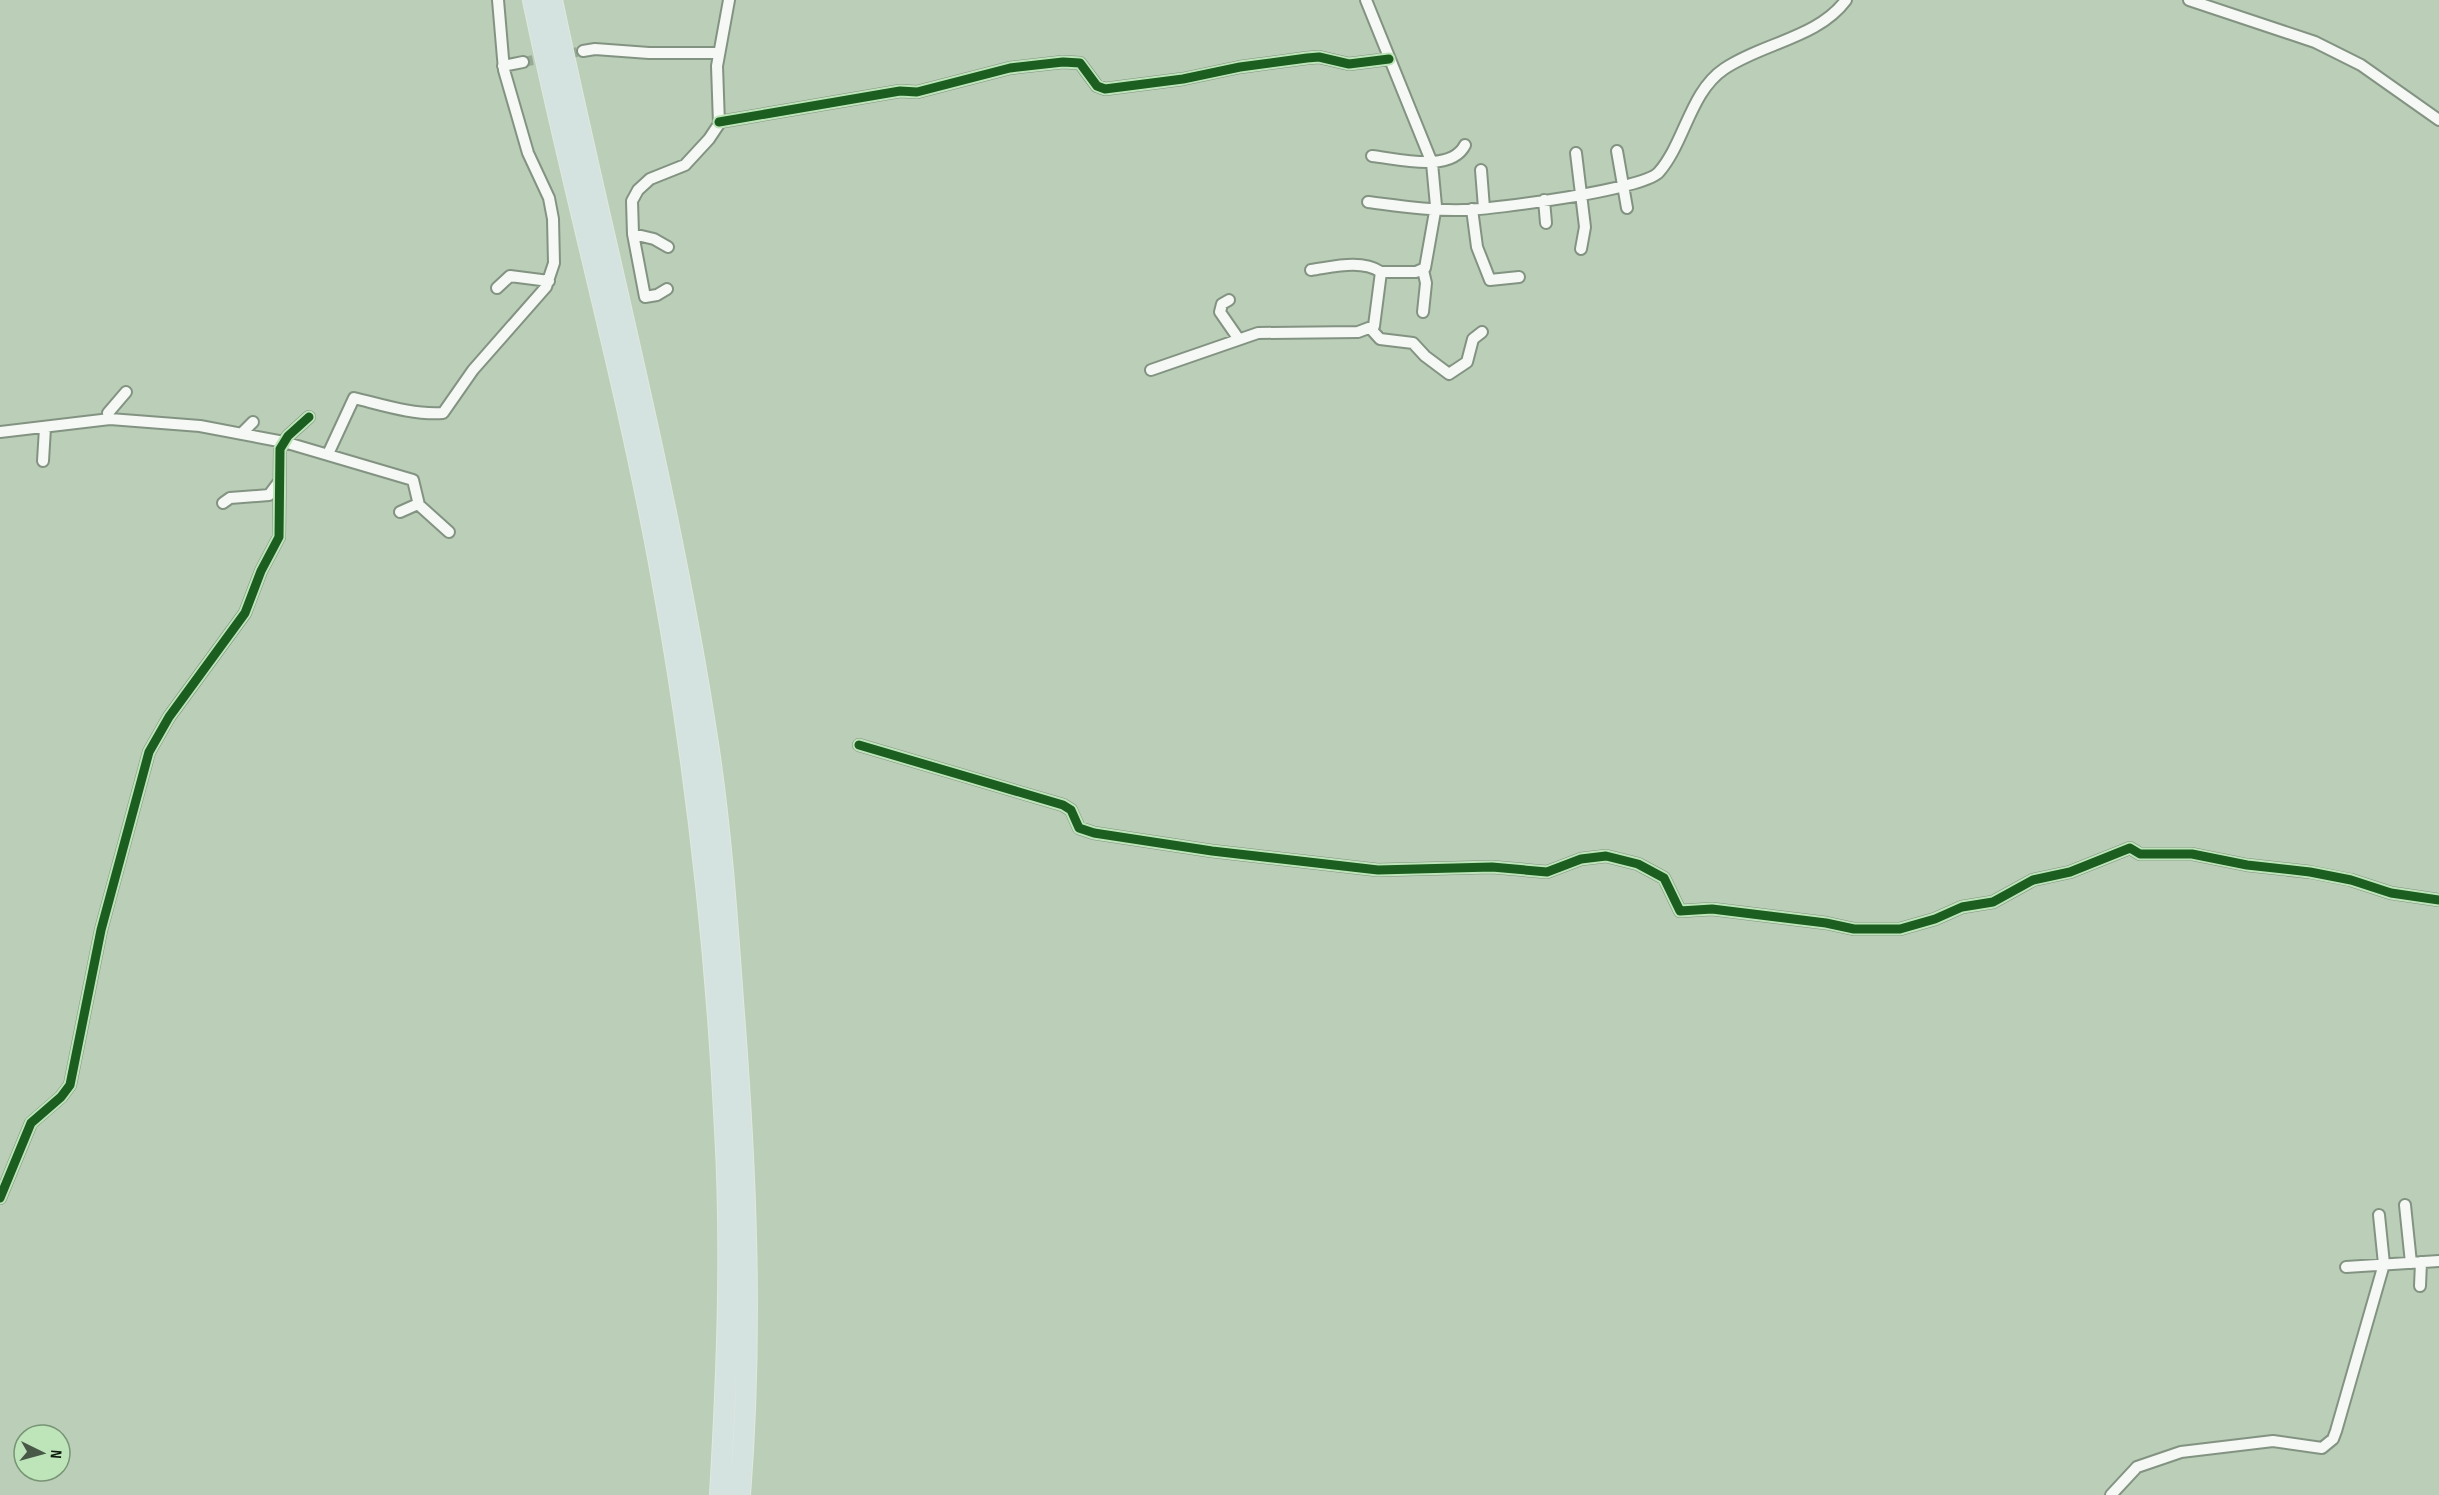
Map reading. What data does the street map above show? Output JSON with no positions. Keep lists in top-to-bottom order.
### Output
{
  "north": "right"
}
